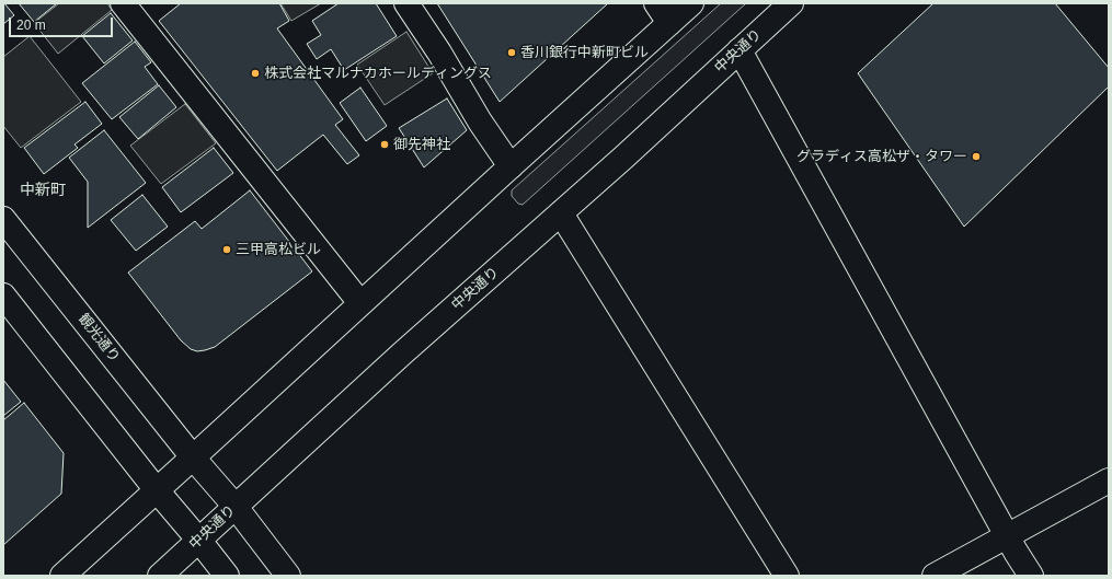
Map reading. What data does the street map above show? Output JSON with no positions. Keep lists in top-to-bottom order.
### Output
{
  "streets": {
    "main road": ["中央通り", "観光通り"]
  },
  "crossings": [
    ["中央通り", "観光通り"]
  ],
  "districts": ["中新町"],
  "places": [
    "香川銀行中新町ビル",
    "株式会社マルナカホールディングス",
    "御先神社",
    "グラディス高松ザ・タワー",
    "三甲高松ビル"
  ],
  "scale_bar": "20 m"
}
